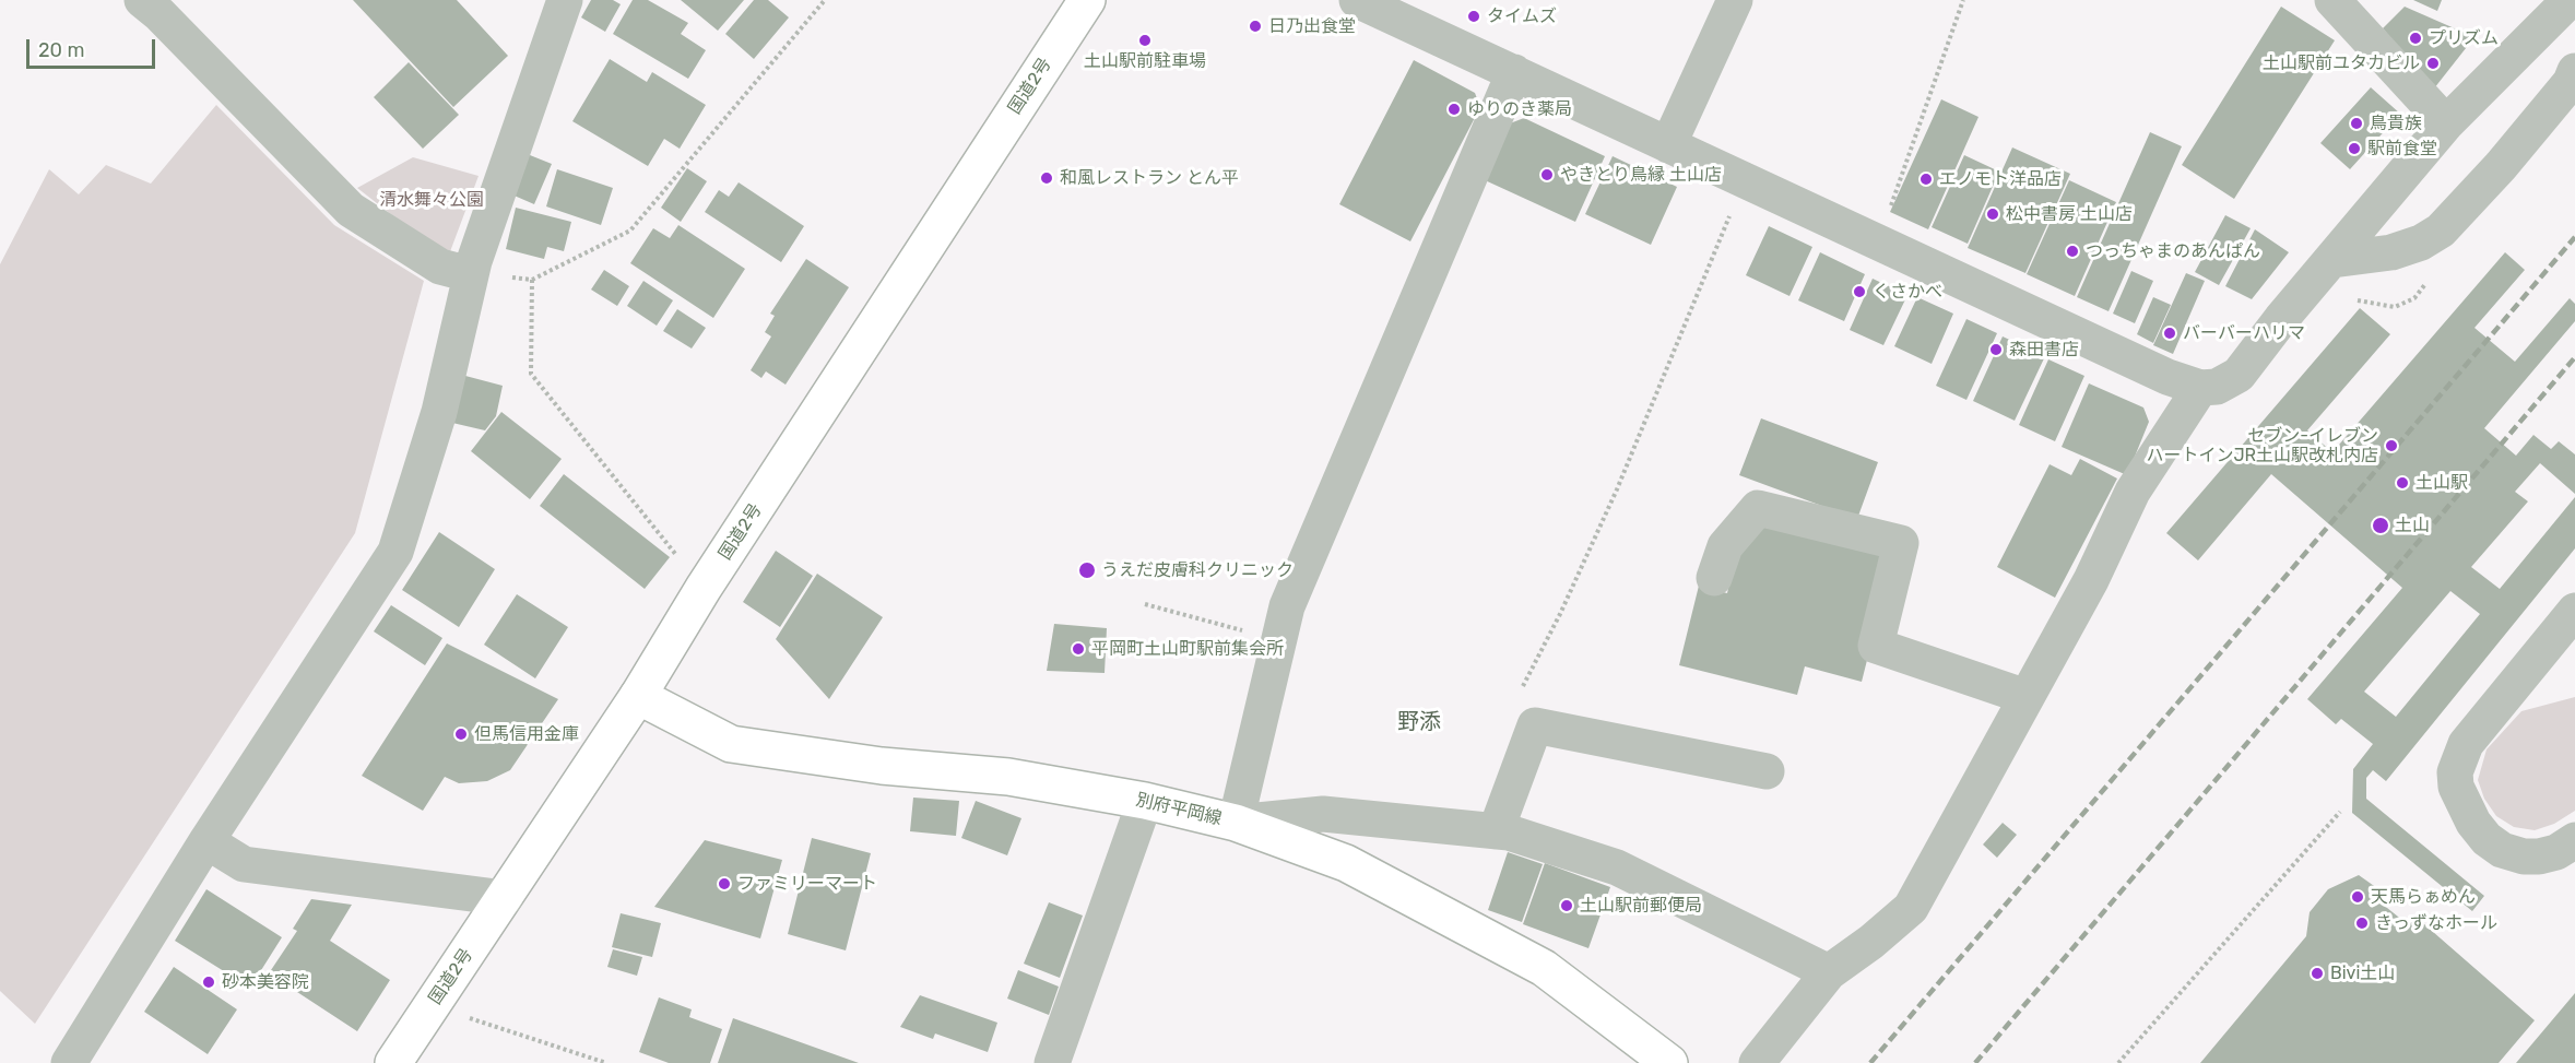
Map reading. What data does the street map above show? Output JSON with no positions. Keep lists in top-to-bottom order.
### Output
{
  "streets": {
    "main road": ["国道2号", "別府平岡線"]
  },
  "crossings": [
    ["国道2号", "別府平岡線"]
  ],
  "districts": ["野添"],
  "parks": ["清水舞々公園"],
  "places": [
    "タイムズ",
    "日乃出食堂",
    "プリズム",
    "土山駅前駐車場",
    "土山駅前ユタカビル",
    "ゆりのき薬局",
    "鳥貴族",
    "駅前食堂",
    "やきとり鳥縁 土山店",
    "和風レストラン とん平",
    "エノモト洋品店",
    "松中書房 土山店",
    "つっちゃまのあんぱん",
    "くさかべ",
    "バーバーハリマ",
    "森田書店",
    "セブン-イレブン ハートインJR土山駅改札内店",
    "土山駅",
    "土山",
    "うえだ皮膚科クリニック",
    "平岡町土山町駅前集会所",
    "但馬信用金庫",
    "ファミリーマート",
    "天馬らぁめん",
    "土山駅前郵便局",
    "きっずなホール",
    "Bivi土山",
    "砂本美容院"
  ],
  "scale_bar": "20 m"
}
